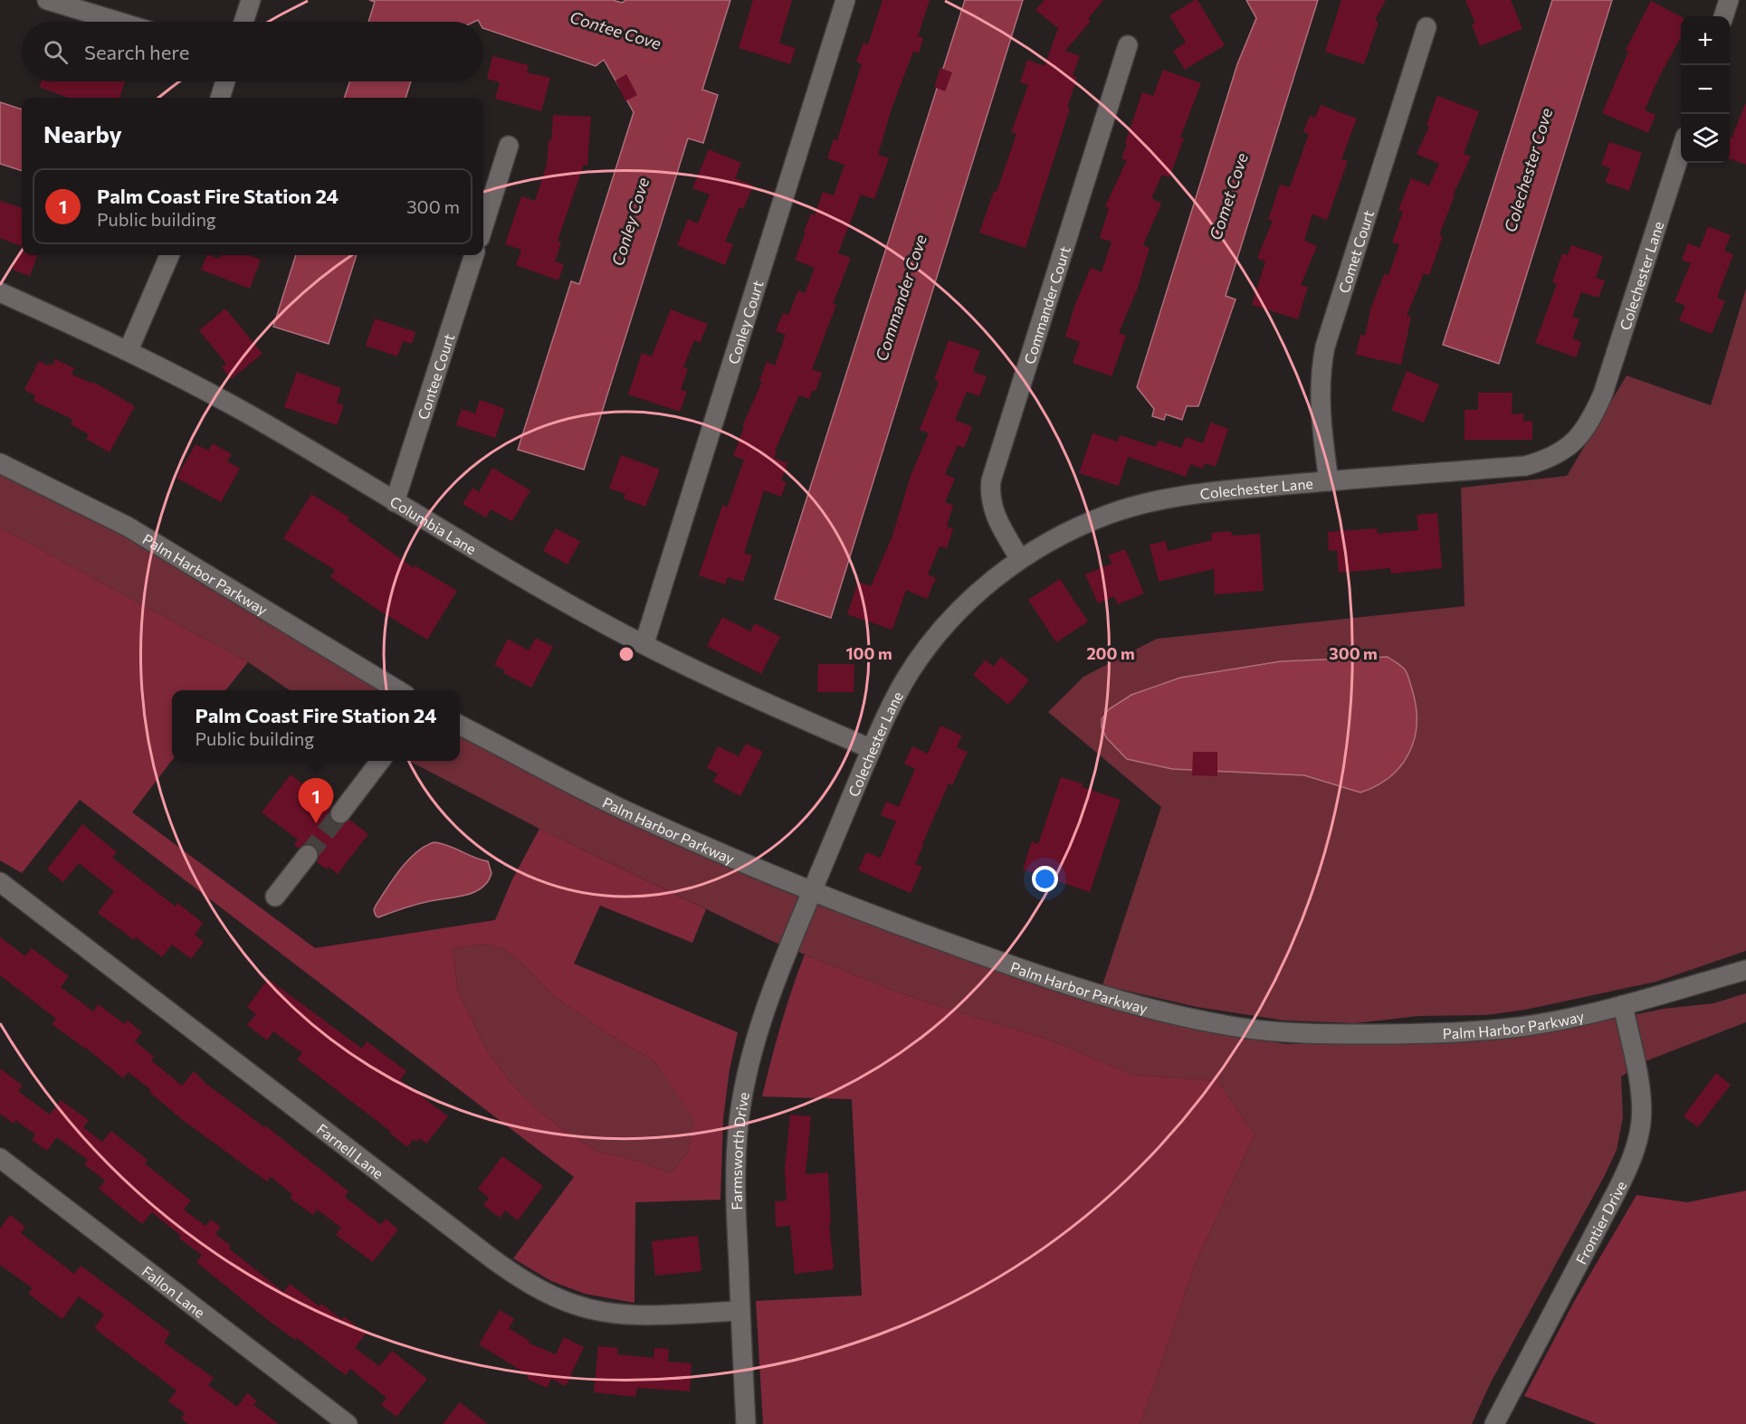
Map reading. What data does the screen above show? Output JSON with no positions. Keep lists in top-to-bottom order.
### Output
{
  "streets": {
    "street": [
      "Comet Court",
      "Colechester Lane",
      "Commander Court",
      "Conley Court",
      "Contee Court",
      "Columbia Lane",
      "Palm Harbor Parkway",
      "Farnell Lane",
      "Farmsworth Drive",
      "Frontier Drive",
      "Fallon Lane"
    ]
  },
  "crossings": [
    ["Comet Court", "Colechester Lane"],
    ["Colechester Lane", "Commander Court"],
    ["Colechester Lane", "Columbia Lane"],
    ["Colechester Lane", "Palm Harbor Parkway"],
    ["Colechester Lane", "Farmsworth Drive"],
    ["Conley Court", "Columbia Lane"],
    ["Contee Court", "Columbia Lane"],
    ["Palm Harbor Parkway", "Farmsworth Drive"],
    ["Palm Harbor Parkway", "Frontier Drive"],
    ["Farnell Lane", "Farmsworth Drive"]
  ],
  "water": [
    "Contee Cove",
    "Colechester Cove",
    "Comet Cove",
    "Conley Cove",
    "Commander Cove"
  ],
  "page": {
    "map_buttons": ["+", "−"],
    "search": "Search here",
    "heading": "Nearby",
    "list": [
      {
        "mark": "1",
        "name": "Palm Coast Fire Station 24",
        "note": "Public building",
        "value": "300 m"
      }
    ],
    "popup": ["Palm Coast Fire Station 24", "Public building"],
    "pins": "1"
  },
  "rings": ["100 m", "200 m", "300 m"]
}
